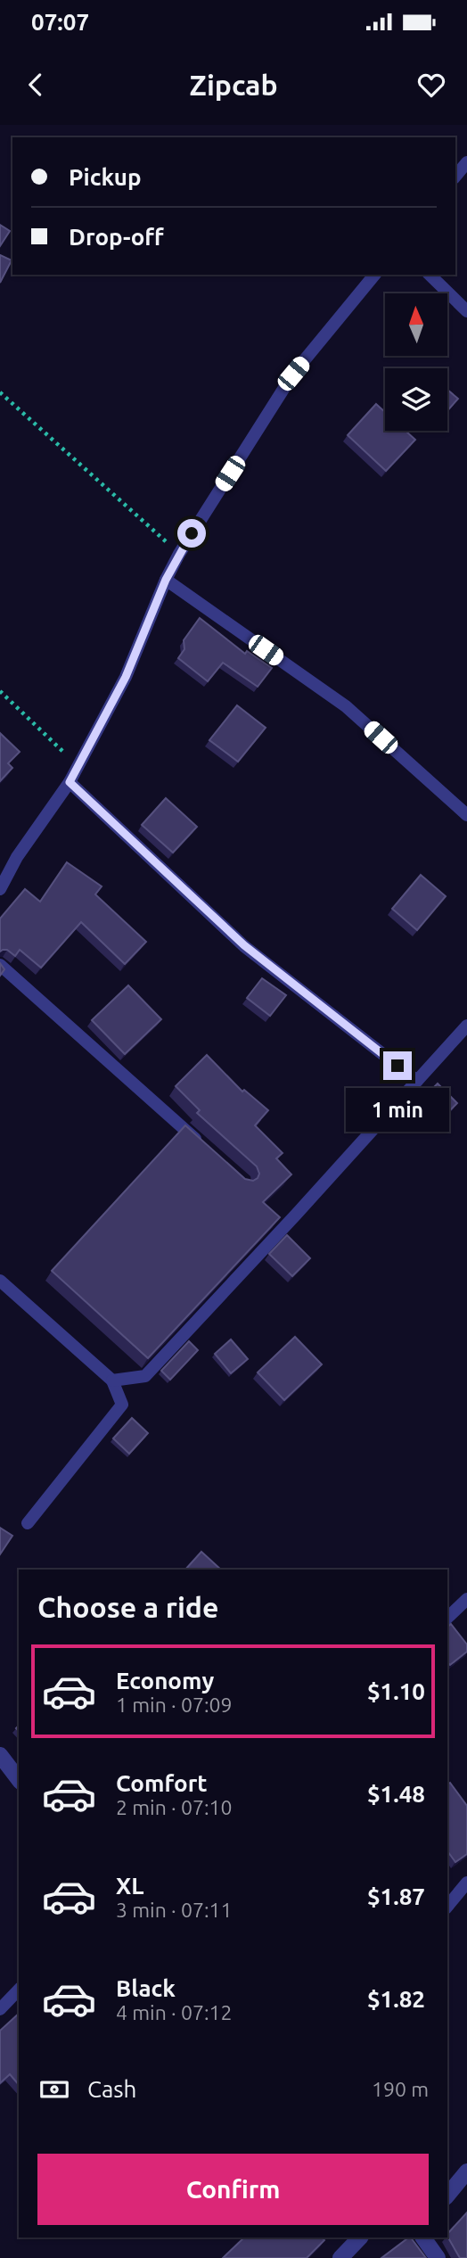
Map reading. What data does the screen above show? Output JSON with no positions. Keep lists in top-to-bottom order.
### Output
{
  "north": "top",
  "page": {
    "status": "07:07",
    "header": "Zipcab",
    "banner": ["Pickup", "Drop-off"],
    "bubble": "1 min",
    "heading": "Choose a ride",
    "list": [
      {
        "name": "Economy",
        "note": "1 min · 07:09",
        "value": "$1.10"
      },
      {
        "name": "Comfort",
        "note": "2 min · 07:10",
        "value": "$1.48"
      },
      {
        "name": "XL",
        "note": "3 min · 07:11",
        "value": "$1.87"
      },
      {
        "name": "Black",
        "note": "4 min · 07:12",
        "value": "$1.82"
      }
    ],
    "pay": ["Cash", "190 m"],
    "buttons": "Confirm"
  }
}
